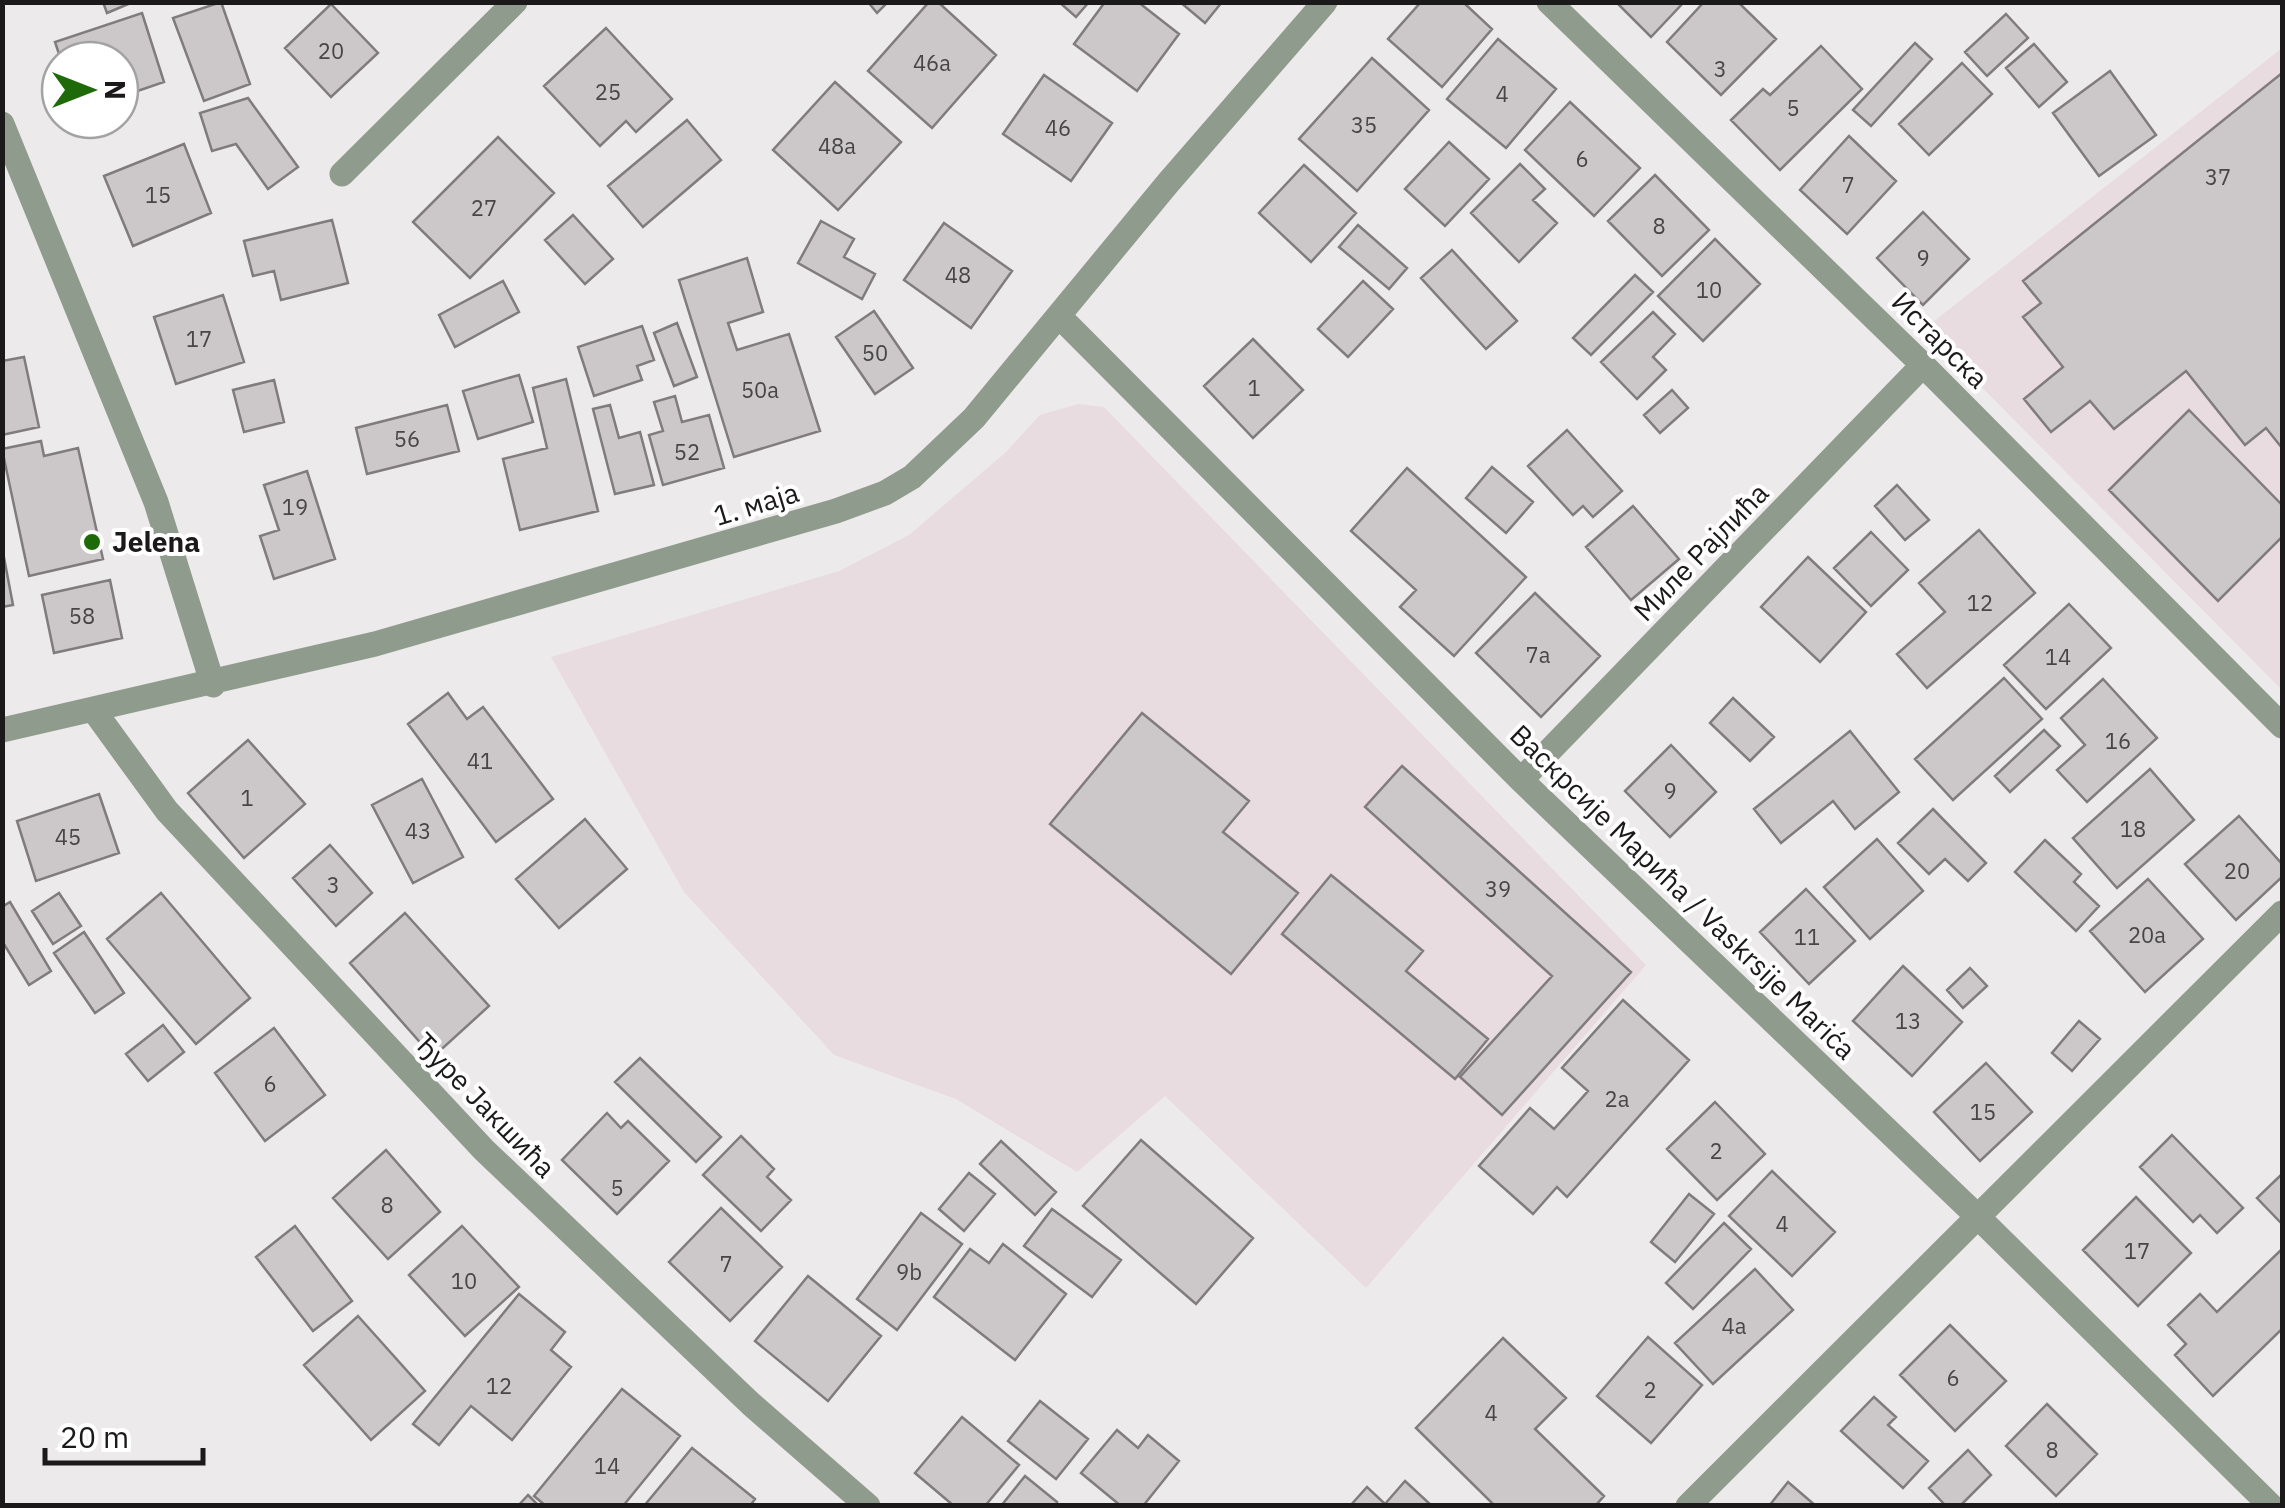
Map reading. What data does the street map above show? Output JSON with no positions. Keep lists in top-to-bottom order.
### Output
{
  "streets": {
    "street": [
      "Истарска",
      "1. маја",
      "Миле Рајлића",
      "Васкрсије Марића / Vaskrsije Marića",
      "Ђуре Јакшића"
    ]
  },
  "crossings": [
    ["Истарска", "Миле Рајлића"],
    ["1. маја", "Васкрсије Марића / Vaskrsije Marića"],
    ["1. маја", "Ђуре Јакшића"],
    ["Миле Рајлића", "Васкрсије Марића / Vaskrsije Marića"]
  ],
  "places": ["Jelena"],
  "house_numbers": [
    "20",
    "46a",
    "3",
    "25",
    "4",
    "5",
    "35",
    "46",
    "48a",
    "6",
    "37",
    "7",
    "15",
    "27",
    "8",
    "9",
    "48",
    "10",
    "17",
    "50",
    "1",
    "50a",
    "56",
    "52",
    "19",
    "12",
    "58",
    "7a",
    "14",
    "16",
    "41",
    "9",
    "1",
    "18",
    "43",
    "45",
    "20",
    "3",
    "39",
    "20a",
    "11",
    "13",
    "6",
    "2a",
    "15",
    "2",
    "5",
    "8",
    "4",
    "17",
    "7",
    "9b",
    "10",
    "4a",
    "6",
    "12",
    "2",
    "4",
    "8",
    "14"
  ],
  "scale_bar": "20 m",
  "north": "right"
}
